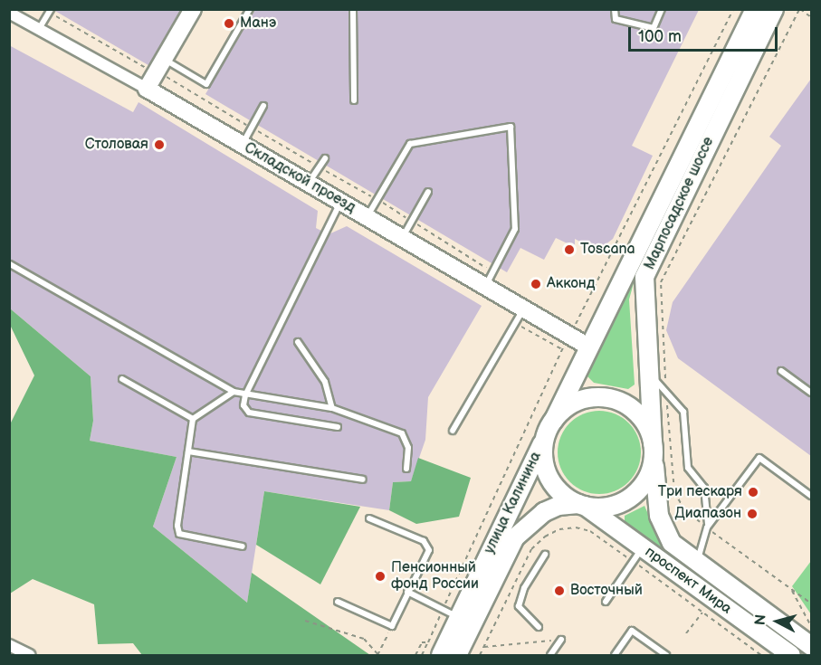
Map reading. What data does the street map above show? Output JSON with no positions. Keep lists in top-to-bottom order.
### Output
{
  "streets": {
    "main road": ["Марпосадское шоссе", "улица Калинина", "проспект Мира"],
    "street": ["Складской проезд"]
  },
  "crossings": [
    ["Складской проезд", "Марпосадское шоссе"],
    ["Марпосадское шоссе", "улица Калинина"],
    ["Марпосадское шоссе", "проспект Мира"],
    ["улица Калинина", "проспект Мира"]
  ],
  "places": [
    "Манэ",
    "Столовая",
    "Toscana",
    "Акконд",
    "Три пескаря",
    "Диапазон",
    "Пенсионный фонд России",
    "Восточный"
  ],
  "scale_bar": "100 m",
  "north": "left"
}
